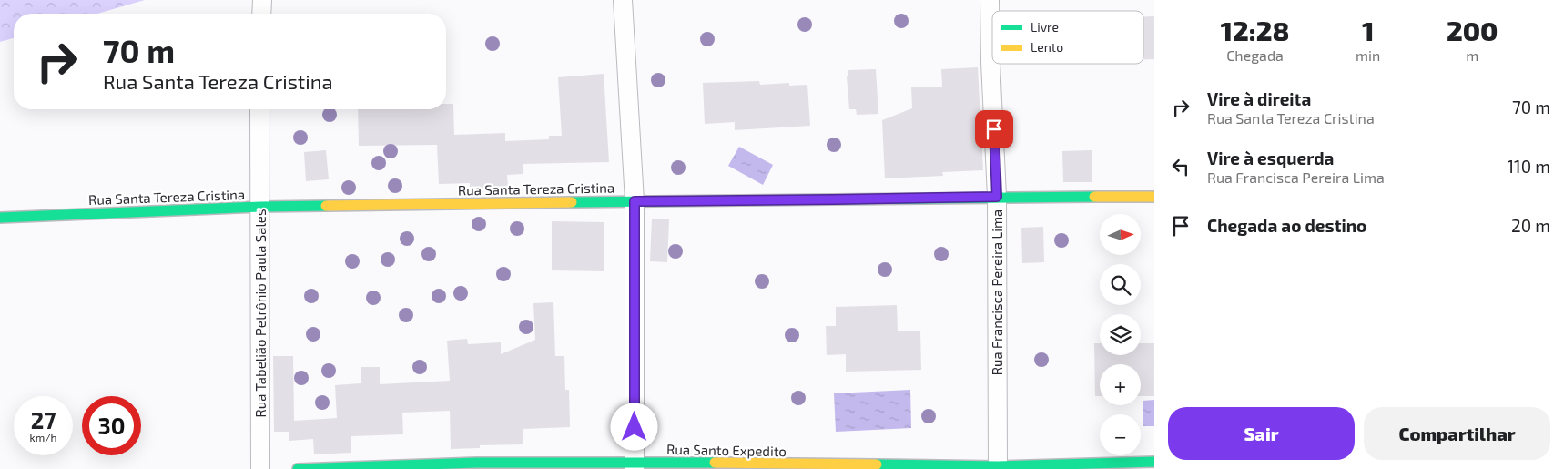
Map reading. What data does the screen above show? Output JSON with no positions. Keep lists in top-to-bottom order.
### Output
{
  "streets": {
    "street": [
      "Rua Santa Tereza Cristina",
      "Rua Francisca Pereira Lima",
      "Rua Tabelião Petrônio Paula Sales",
      "Rua Santo Expedito"
    ]
  },
  "crossings": [
    ["Rua Santa Tereza Cristina", "Rua Francisca Pereira Lima"],
    ["Rua Santa Tereza Cristina", "Rua Tabelião Petrônio Paula Sales"],
    ["Rua Francisca Pereira Lima", "Rua Santo Expedito"]
  ],
  "legend": ["Livre", "Lento"],
  "north": "right",
  "page": {
    "eta": [
      "12:28",
      "Chegada",
      "1",
      "min",
      "200",
      "m"
    ],
    "turn": ["70 m", "Rua Santa Tereza Cristina"],
    "list": [
      {
        "name": "Vire à direita",
        "note": "Rua Santa Tereza Cristina",
        "value": "70 m"
      },
      {
        "name": "Vire à esquerda",
        "note": "Rua Francisca Pereira Lima",
        "value": "110 m"
      },
      {
        "name": "Chegada ao destino",
        "value": "20 m"
      }
    ],
    "map_buttons": ["+", "−"],
    "speed": "27 km/h",
    "limit": "30",
    "buttons": ["Sair", "Compartilhar"]
  }
}
